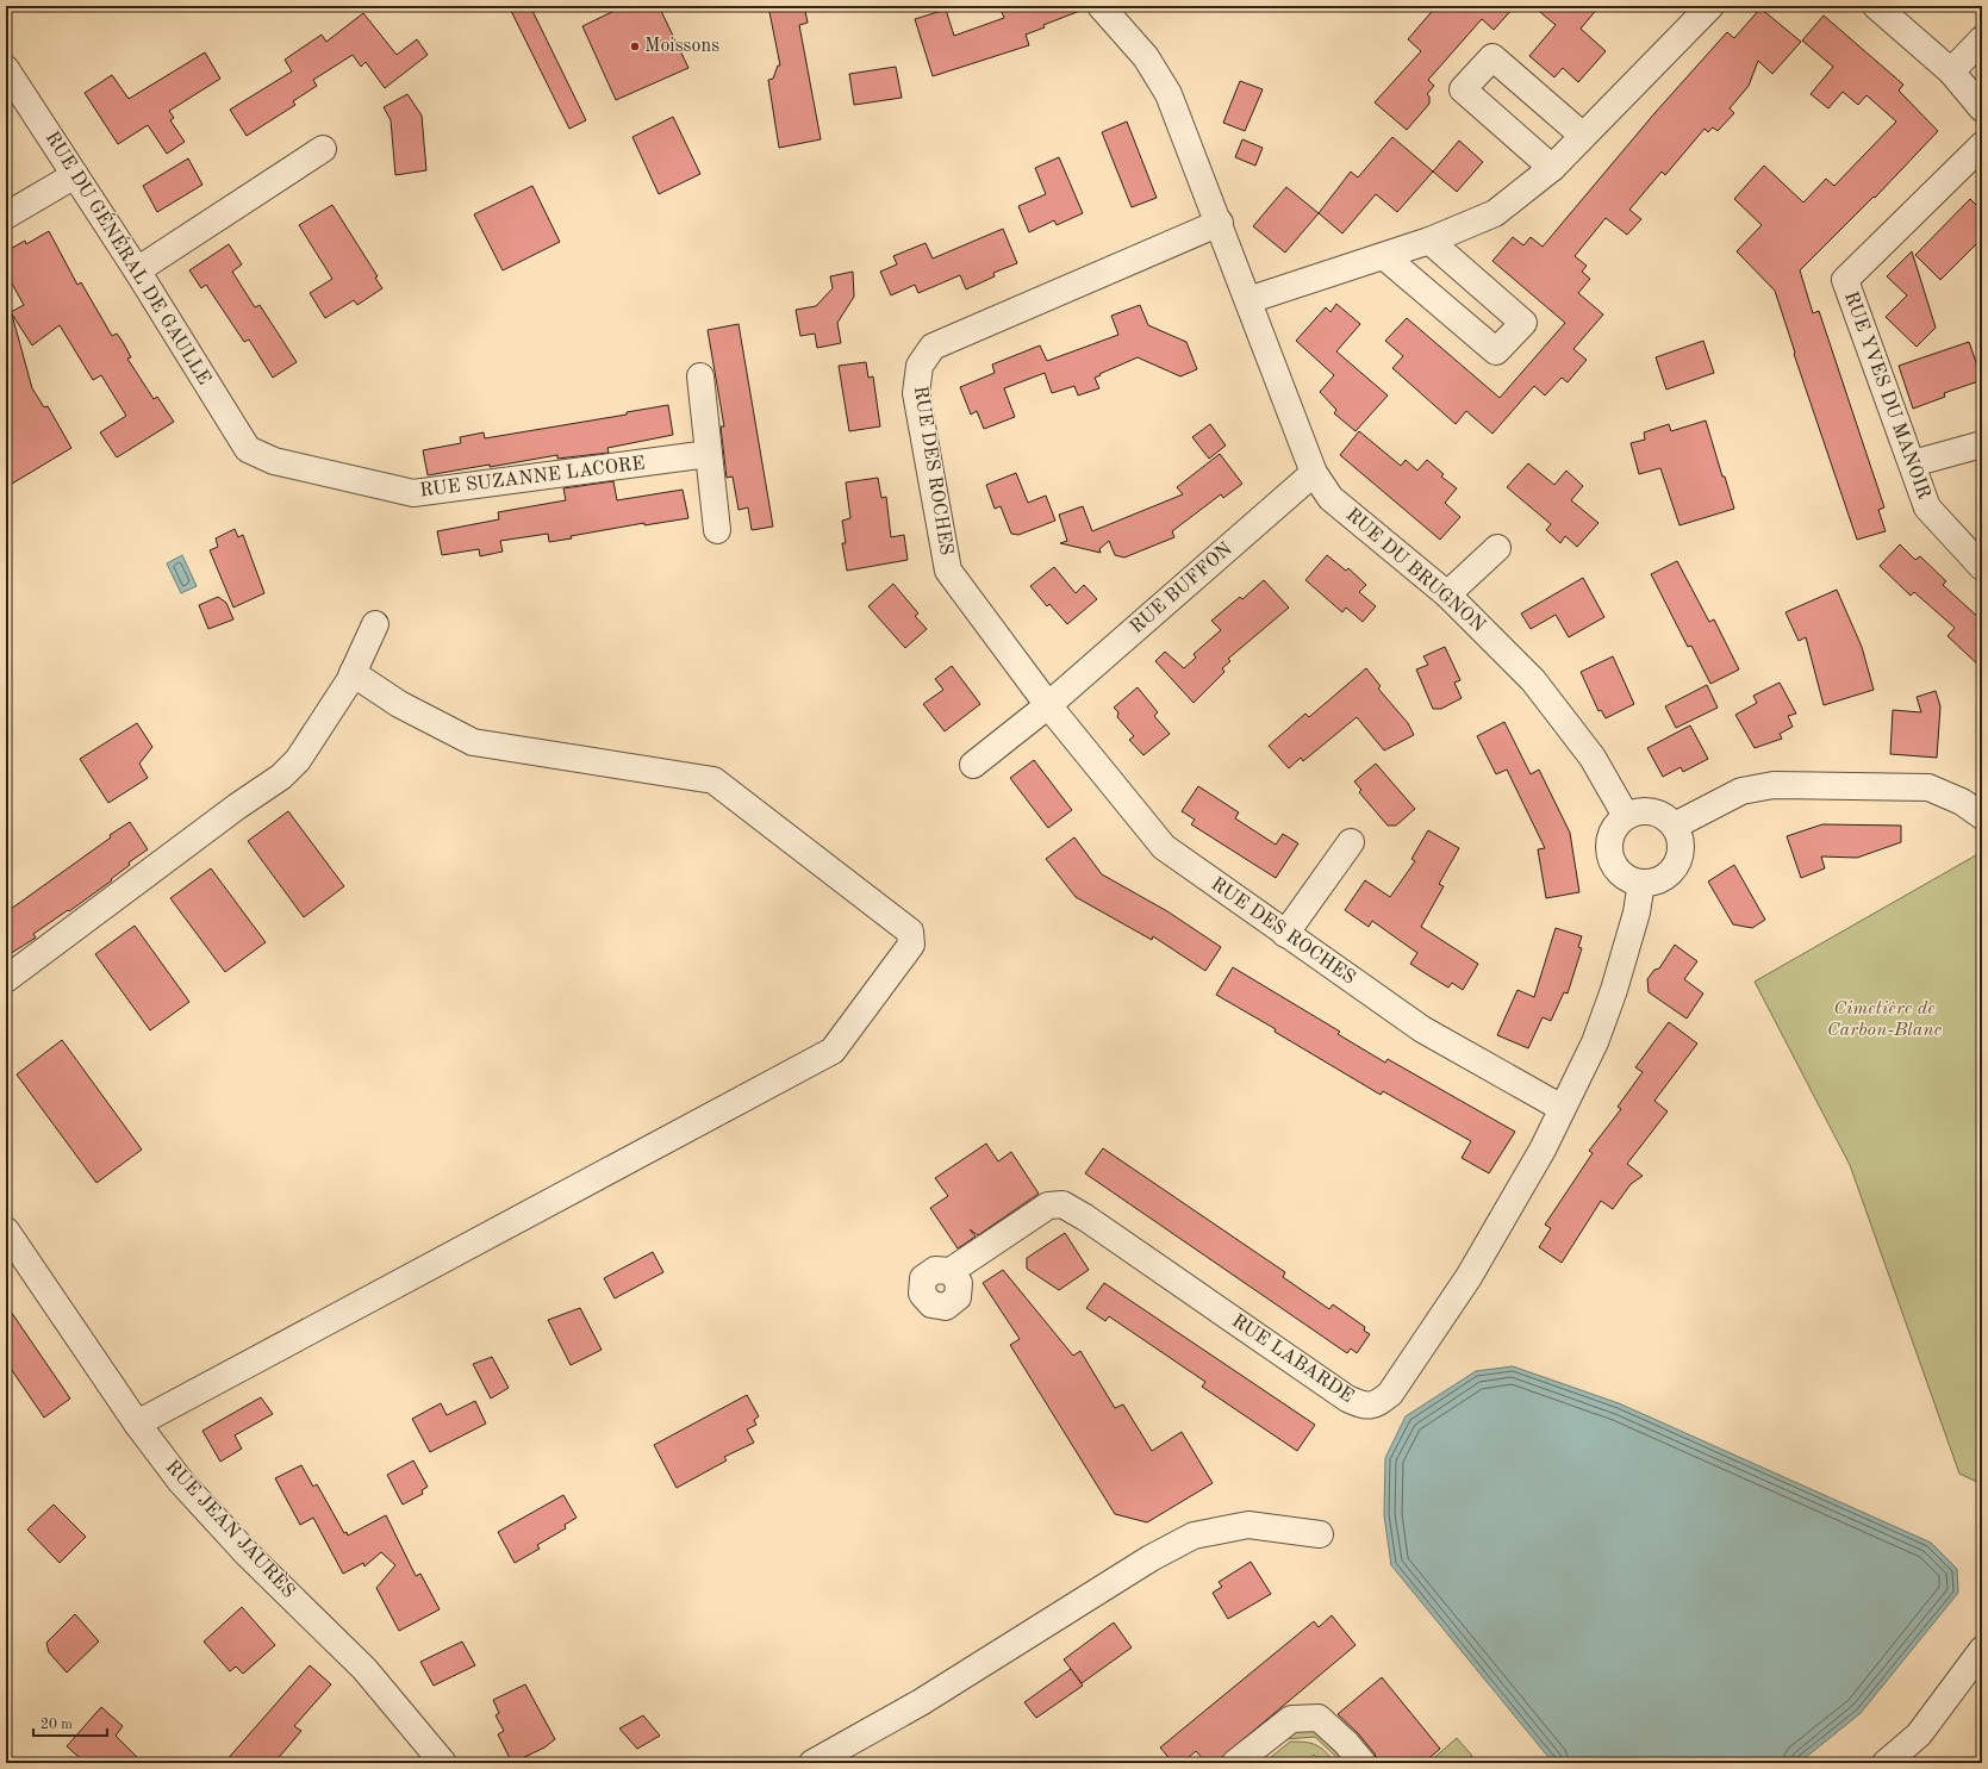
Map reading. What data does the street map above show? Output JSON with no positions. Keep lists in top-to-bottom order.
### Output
{
  "streets": {
    "street": [
      "RUE DU GÉNÉRAL DE GAULLE",
      "RUE YVES DU MANOIR",
      "RUE DES ROCHES",
      "RUE SUZANNE LACORE",
      "RUE DU BRUGNON",
      "RUE BUFFON",
      "RUE LABARDE",
      "RUE JEAN JAURÈS"
    ]
  },
  "crossings": [
    ["RUE DU GÉNÉRAL DE GAULLE", "RUE SUZANNE LACORE"],
    ["RUE DES ROCHES", "RUE DU BRUGNON"],
    ["RUE DES ROCHES", "RUE BUFFON"],
    ["RUE DES ROCHES", "RUE LABARDE"],
    ["RUE DU BRUGNON", "RUE BUFFON"]
  ],
  "parks": ["Cimetière de Carbon-Blanc"],
  "places": ["Moissons"],
  "scale_bar": "20 m"
}
